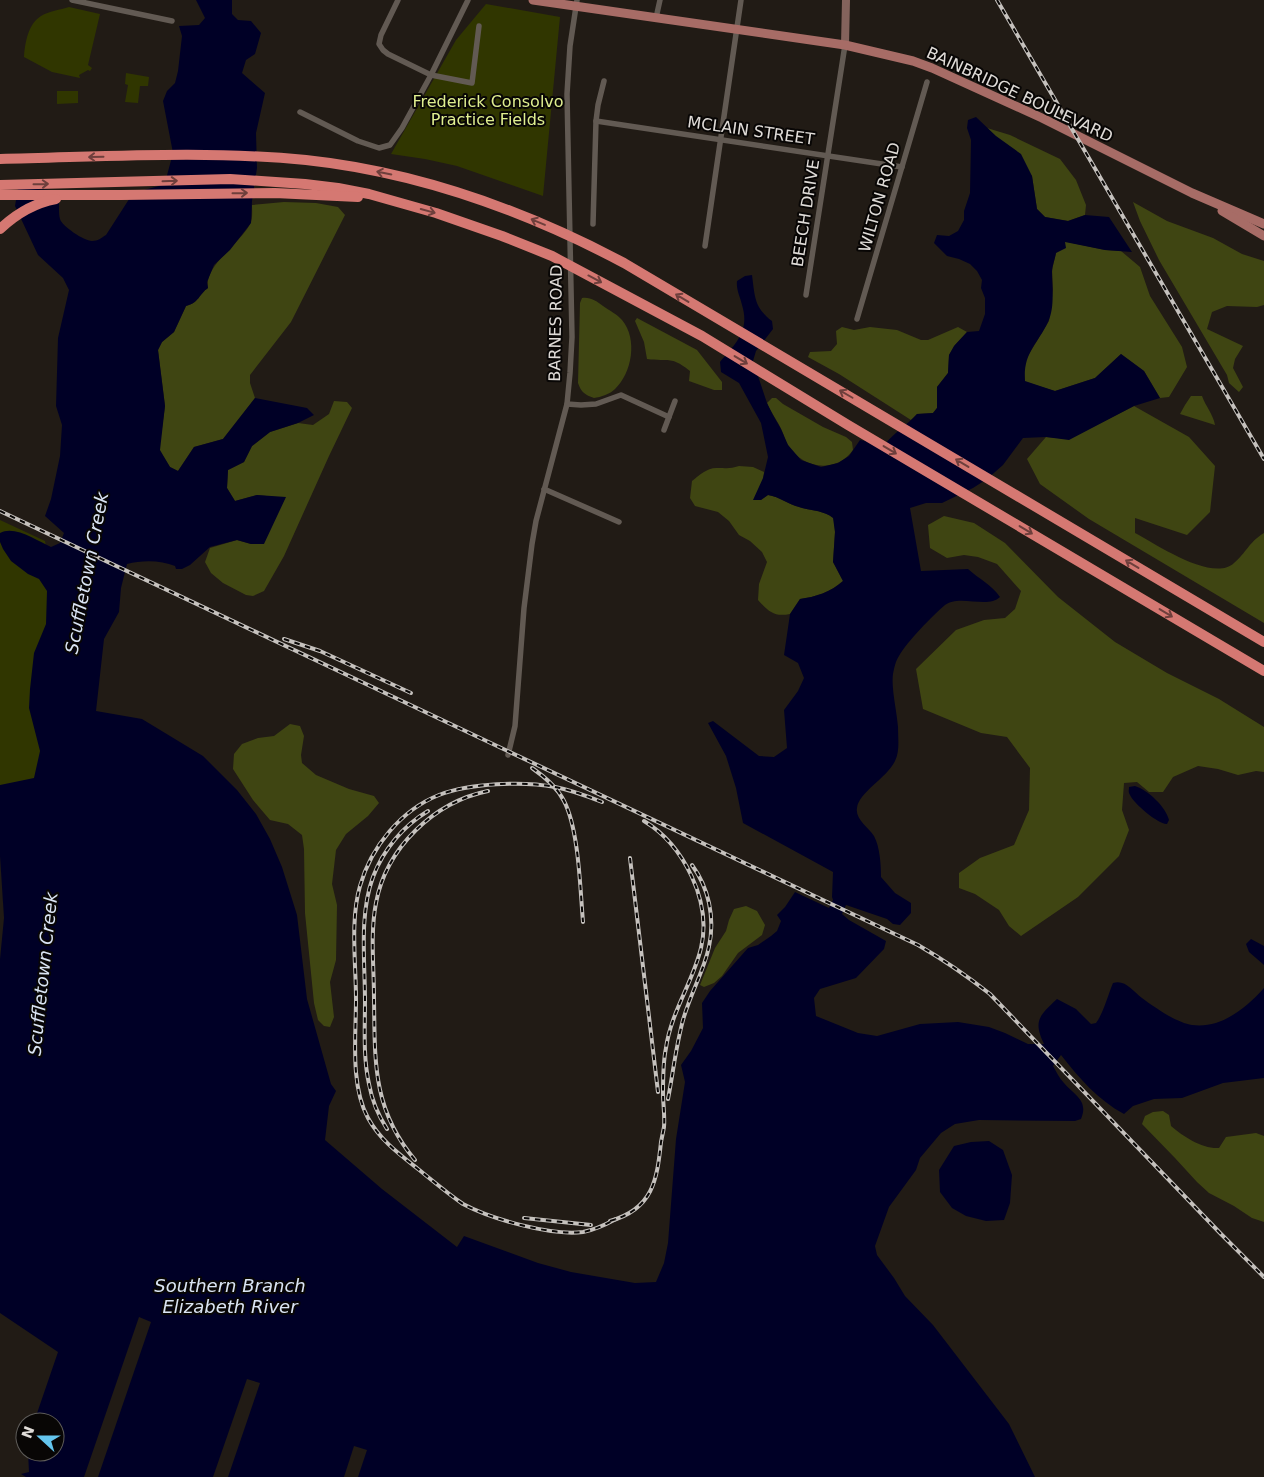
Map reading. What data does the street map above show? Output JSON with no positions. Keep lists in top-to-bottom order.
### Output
{
  "streets": {
    "main road": ["BAINBRIDGE BOULEVARD"],
    "street": [
      "MCLAIN STREET",
      "WILTON ROAD",
      "BEECH DRIVE",
      "BARNES ROAD"
    ]
  },
  "crossings": [
    ["BAINBRIDGE BOULEVARD", "BEECH DRIVE"],
    ["BAINBRIDGE BOULEVARD", "BARNES ROAD"],
    ["MCLAIN STREET", "WILTON ROAD"],
    ["MCLAIN STREET", "BEECH DRIVE"]
  ],
  "water": ["Scuffletown Creek", "Southern Branch Elizabeth River"],
  "parks": ["Frederick Consolvo Practice Fields"],
  "north": "left"
}
